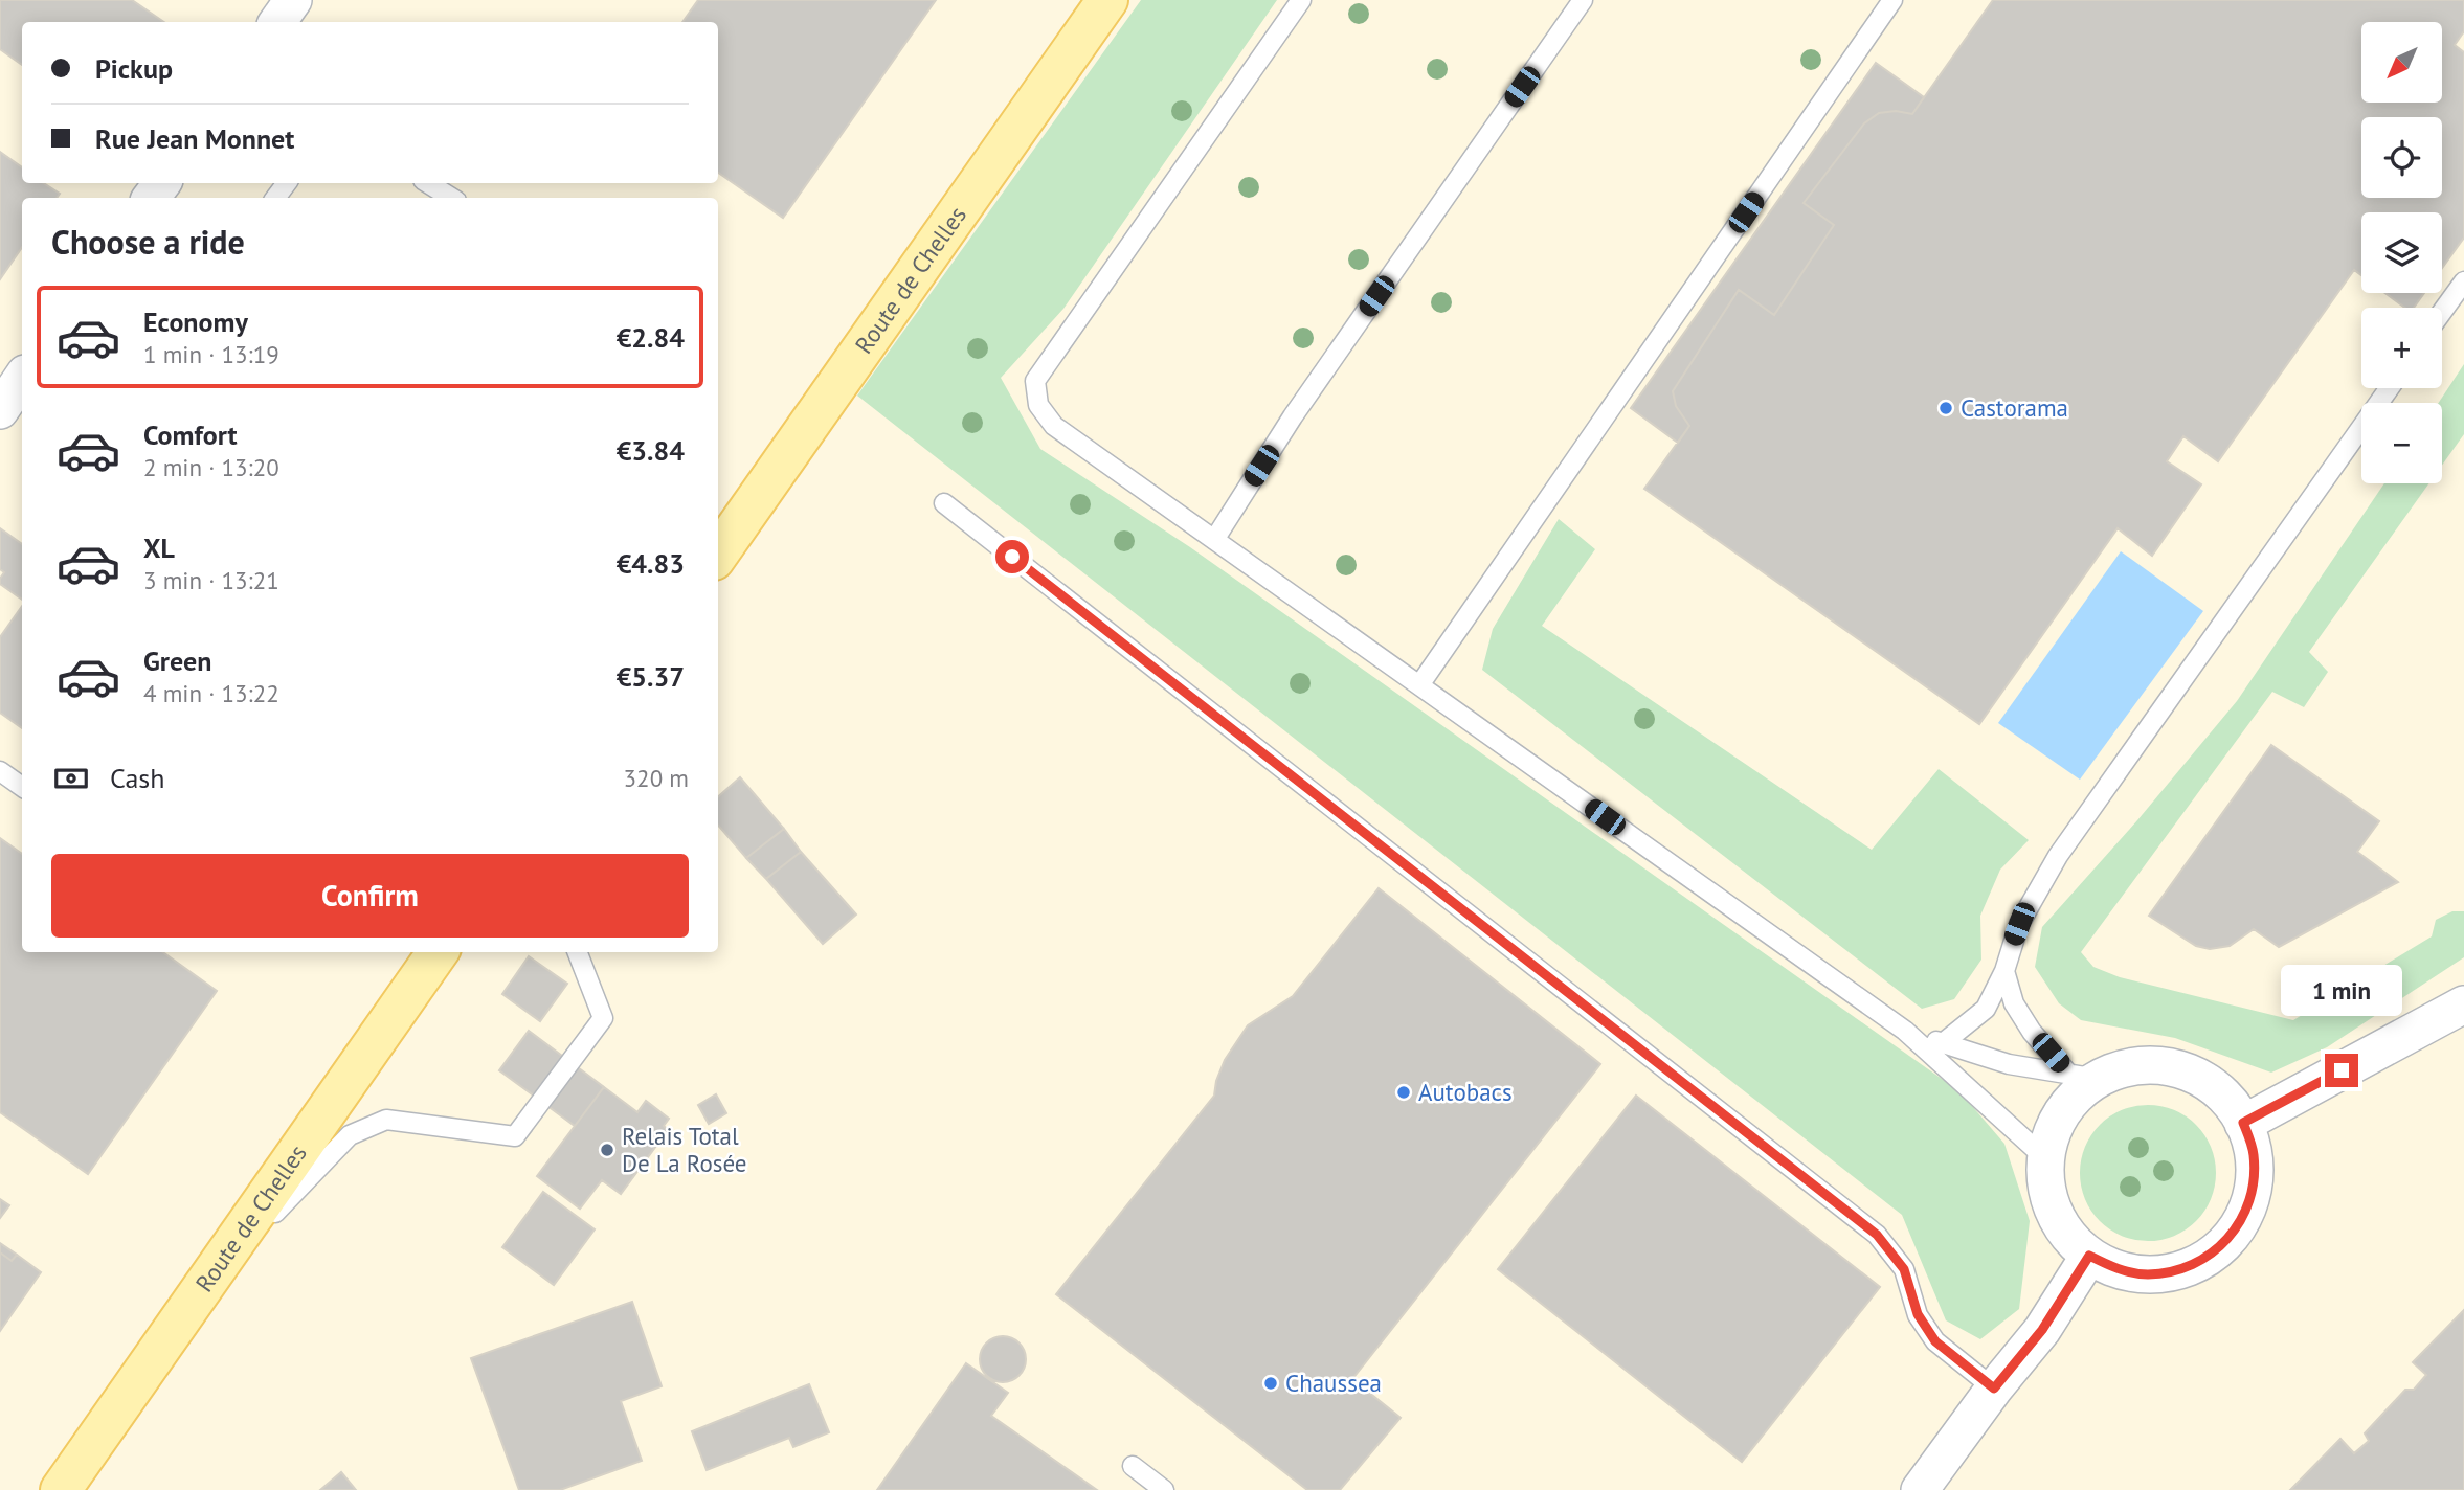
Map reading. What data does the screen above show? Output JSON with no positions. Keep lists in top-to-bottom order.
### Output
{
  "streets": {
    "main road": ["Route de Chelles"]
  },
  "places": [
    "Castorama",
    "Autobacs",
    "Relais Total De La Rosée",
    "Chaussea"
  ],
  "north": "bottom left",
  "page": {
    "map_buttons": ["+", "−"],
    "banner": ["Pickup", "Rue Jean Monnet"],
    "heading": "Choose a ride",
    "list": [
      {
        "name": "Economy",
        "note": "1 min · 13:19",
        "value": "€2.84"
      },
      {
        "name": "Comfort",
        "note": "2 min · 13:20",
        "value": "€3.84"
      },
      {
        "name": "XL",
        "note": "3 min · 13:21",
        "value": "€4.83"
      },
      {
        "name": "Green",
        "note": "4 min · 13:22",
        "value": "€5.37"
      }
    ],
    "pay": ["Cash", "320 m"],
    "buttons": "Confirm",
    "bubble": "1 min"
  }
}
